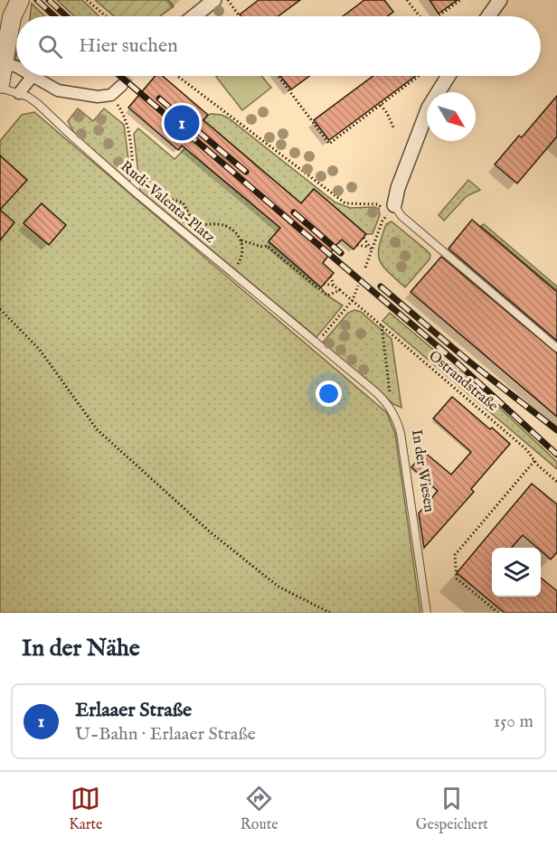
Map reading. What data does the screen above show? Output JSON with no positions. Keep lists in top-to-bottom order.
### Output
{
  "streets": {
    "lane": ["Rudi-Valenta-Platz", "In der Wiesen"],
    "path": ["Ostrandstraße"]
  },
  "crossings": [
    ["Rudi-Valenta-Platz", "In der Wiesen"]
  ],
  "north": "bottom right",
  "page": {
    "search": "Hier suchen",
    "pins": "1",
    "heading": "In der Nähe",
    "list": [
      {
        "mark": "1",
        "name": "Erlaaer Straße",
        "note": "U-Bahn · Erlaaer Straße",
        "value": "150 m"
      }
    ],
    "nav": ["Karte", "Route", "Gespeichert"]
  }
}
